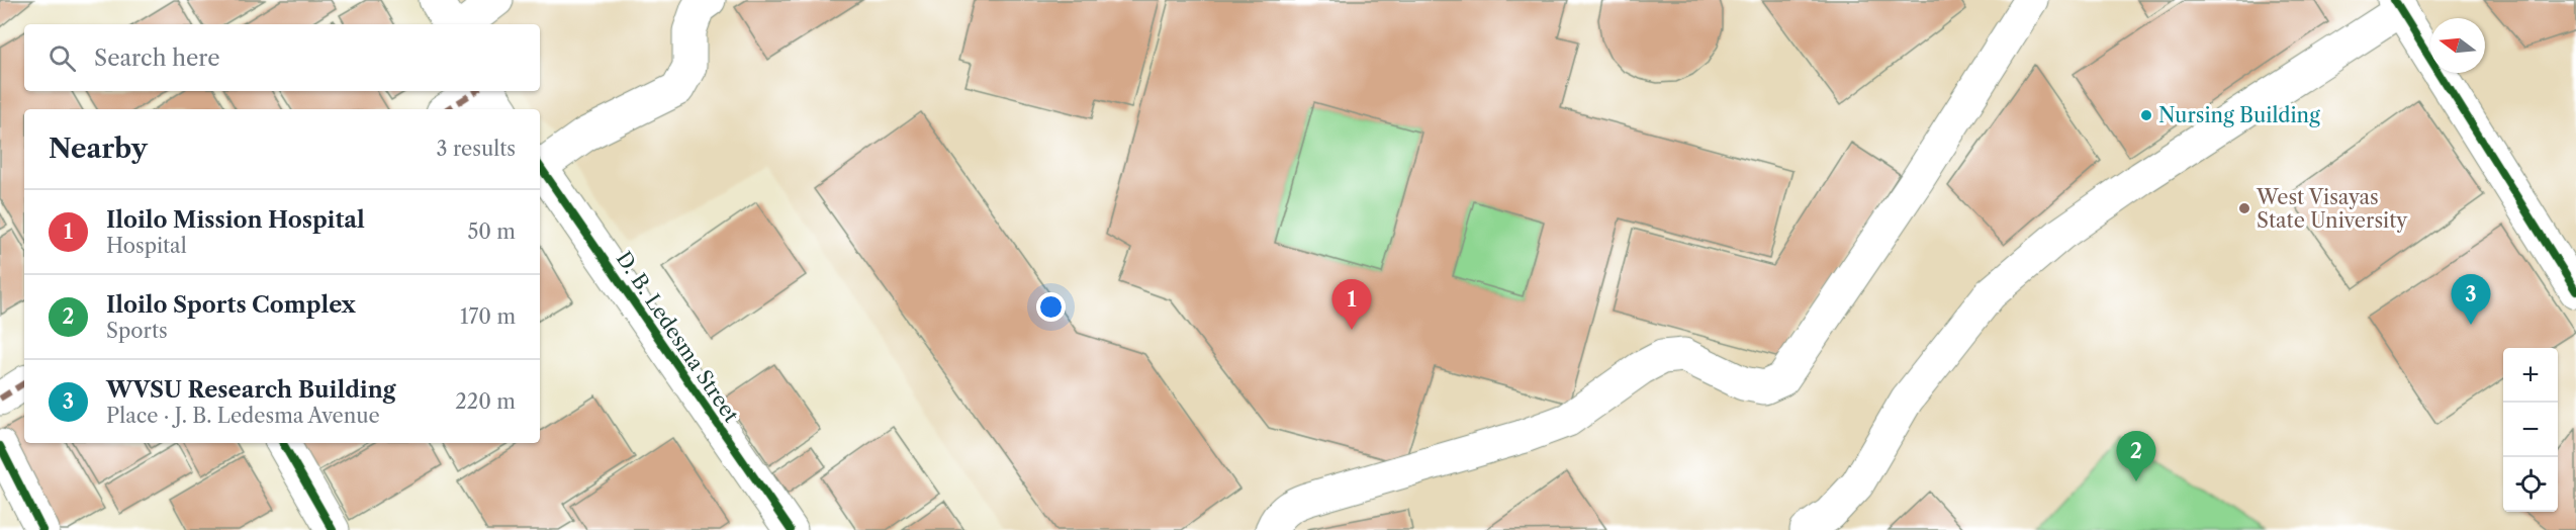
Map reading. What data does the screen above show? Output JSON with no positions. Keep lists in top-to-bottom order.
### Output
{
  "streets": {
    "street": ["D. B. Ledesma Street"]
  },
  "places": ["Nursing Building", "West Visayas State University"],
  "north": "left",
  "page": {
    "search": "Search here",
    "heading": ["Nearby", "3 results"],
    "list": [
      {
        "mark": "1",
        "name": "Iloilo Mission Hospital",
        "note": "Hospital",
        "value": "50 m"
      },
      {
        "mark": "2",
        "name": "Iloilo Sports Complex",
        "note": "Sports",
        "value": "170 m"
      },
      {
        "mark": "3",
        "name": "WVSU Research Building",
        "note": "Place · J. B. Ledesma Avenue",
        "value": "220 m"
      }
    ],
    "pins": ["3", "1", "2"],
    "map_buttons": ["+", "−"]
  }
}
